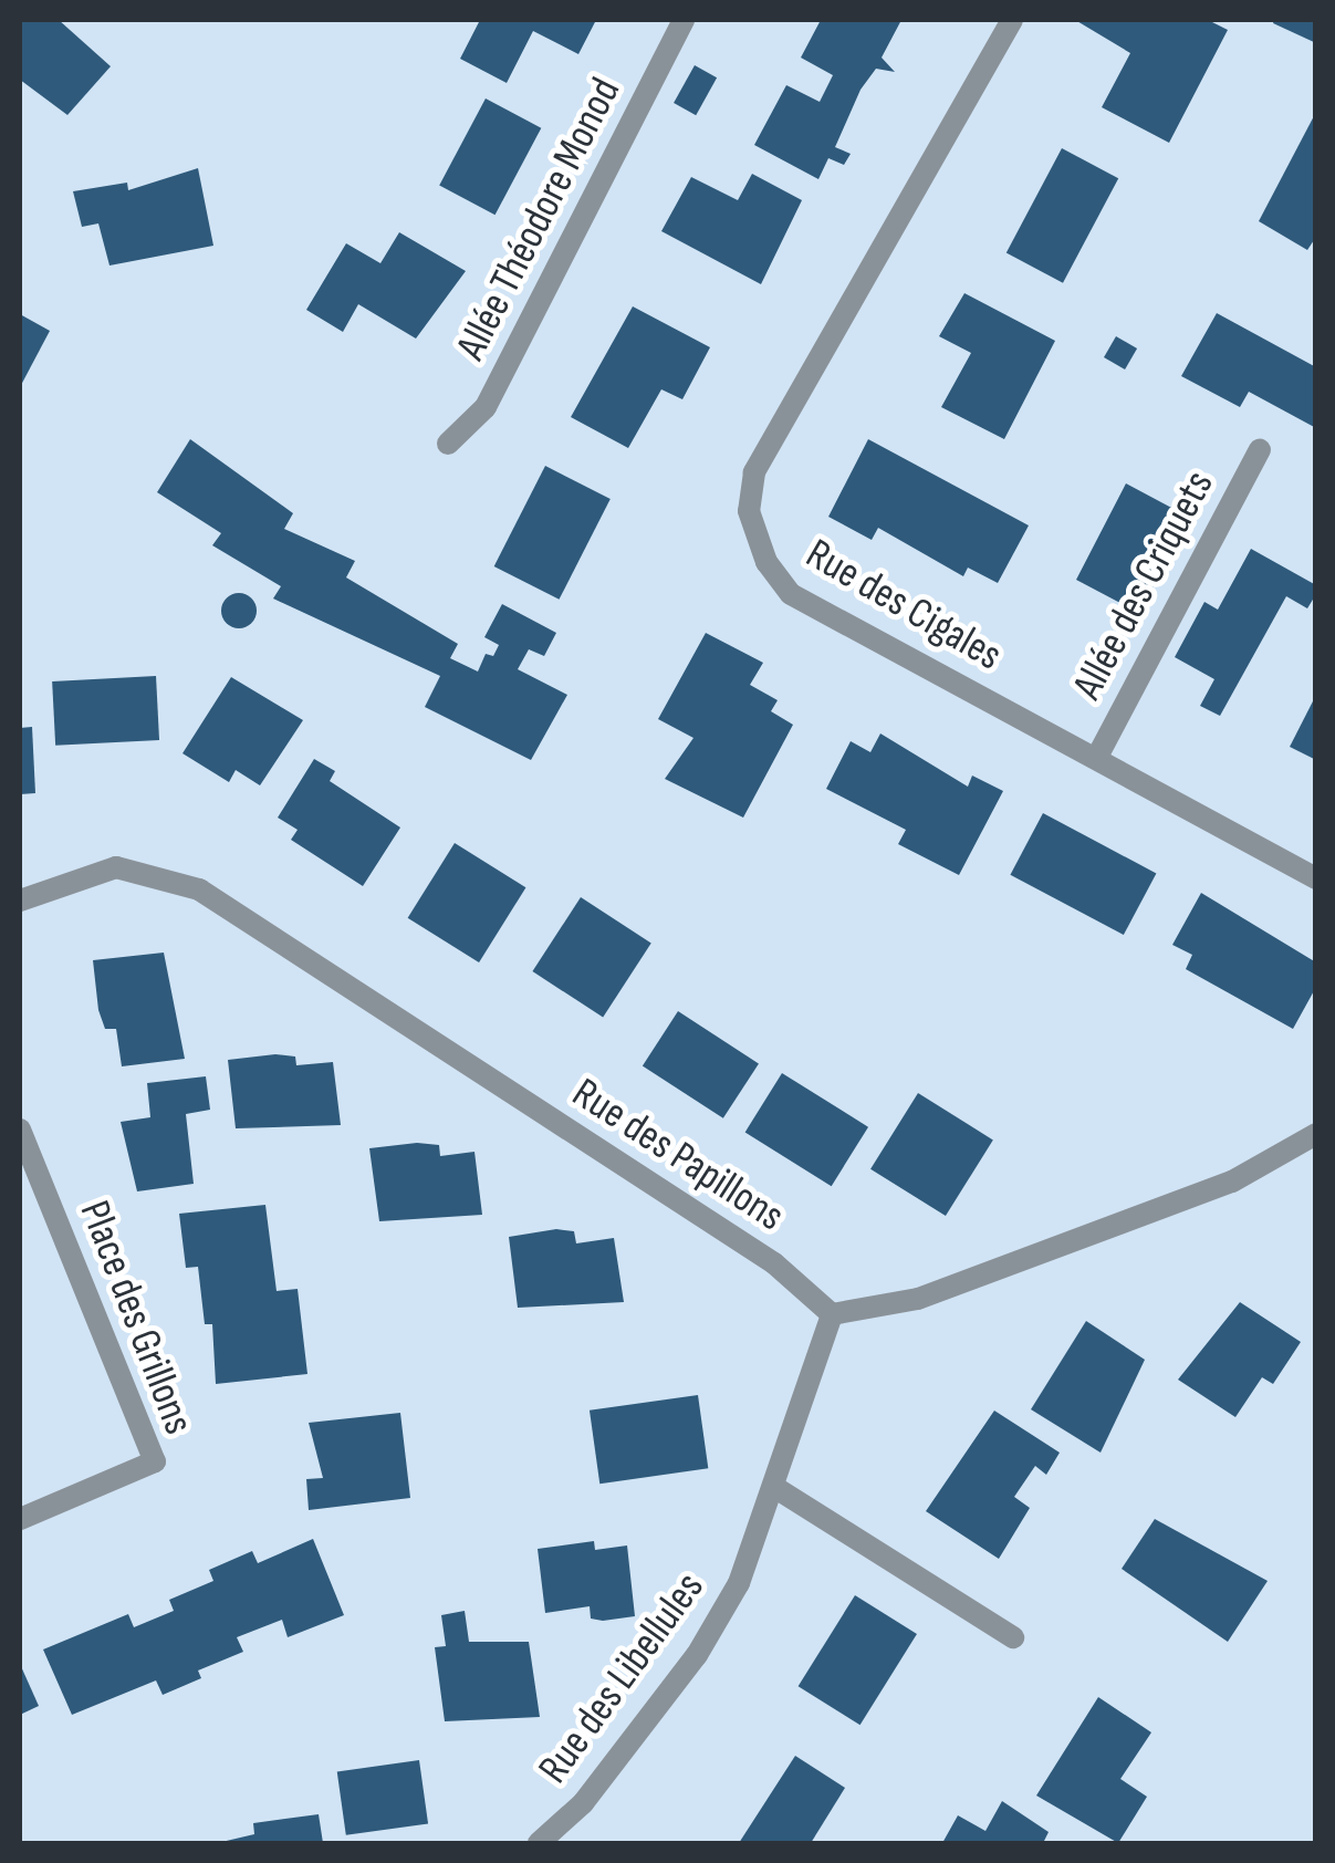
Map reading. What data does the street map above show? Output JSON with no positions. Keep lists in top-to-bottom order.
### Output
{
  "streets": {
    "street": [
      "Allée Théodore Monod",
      "Allée des Criquets",
      "Rue des Cigales",
      "Rue des Papillons",
      "Place des Grillons",
      "Rue des Libellules"
    ]
  },
  "crossings": [
    ["Allée des Criquets", "Rue des Cigales"],
    ["Rue des Papillons", "Rue des Libellules"]
  ]
}
